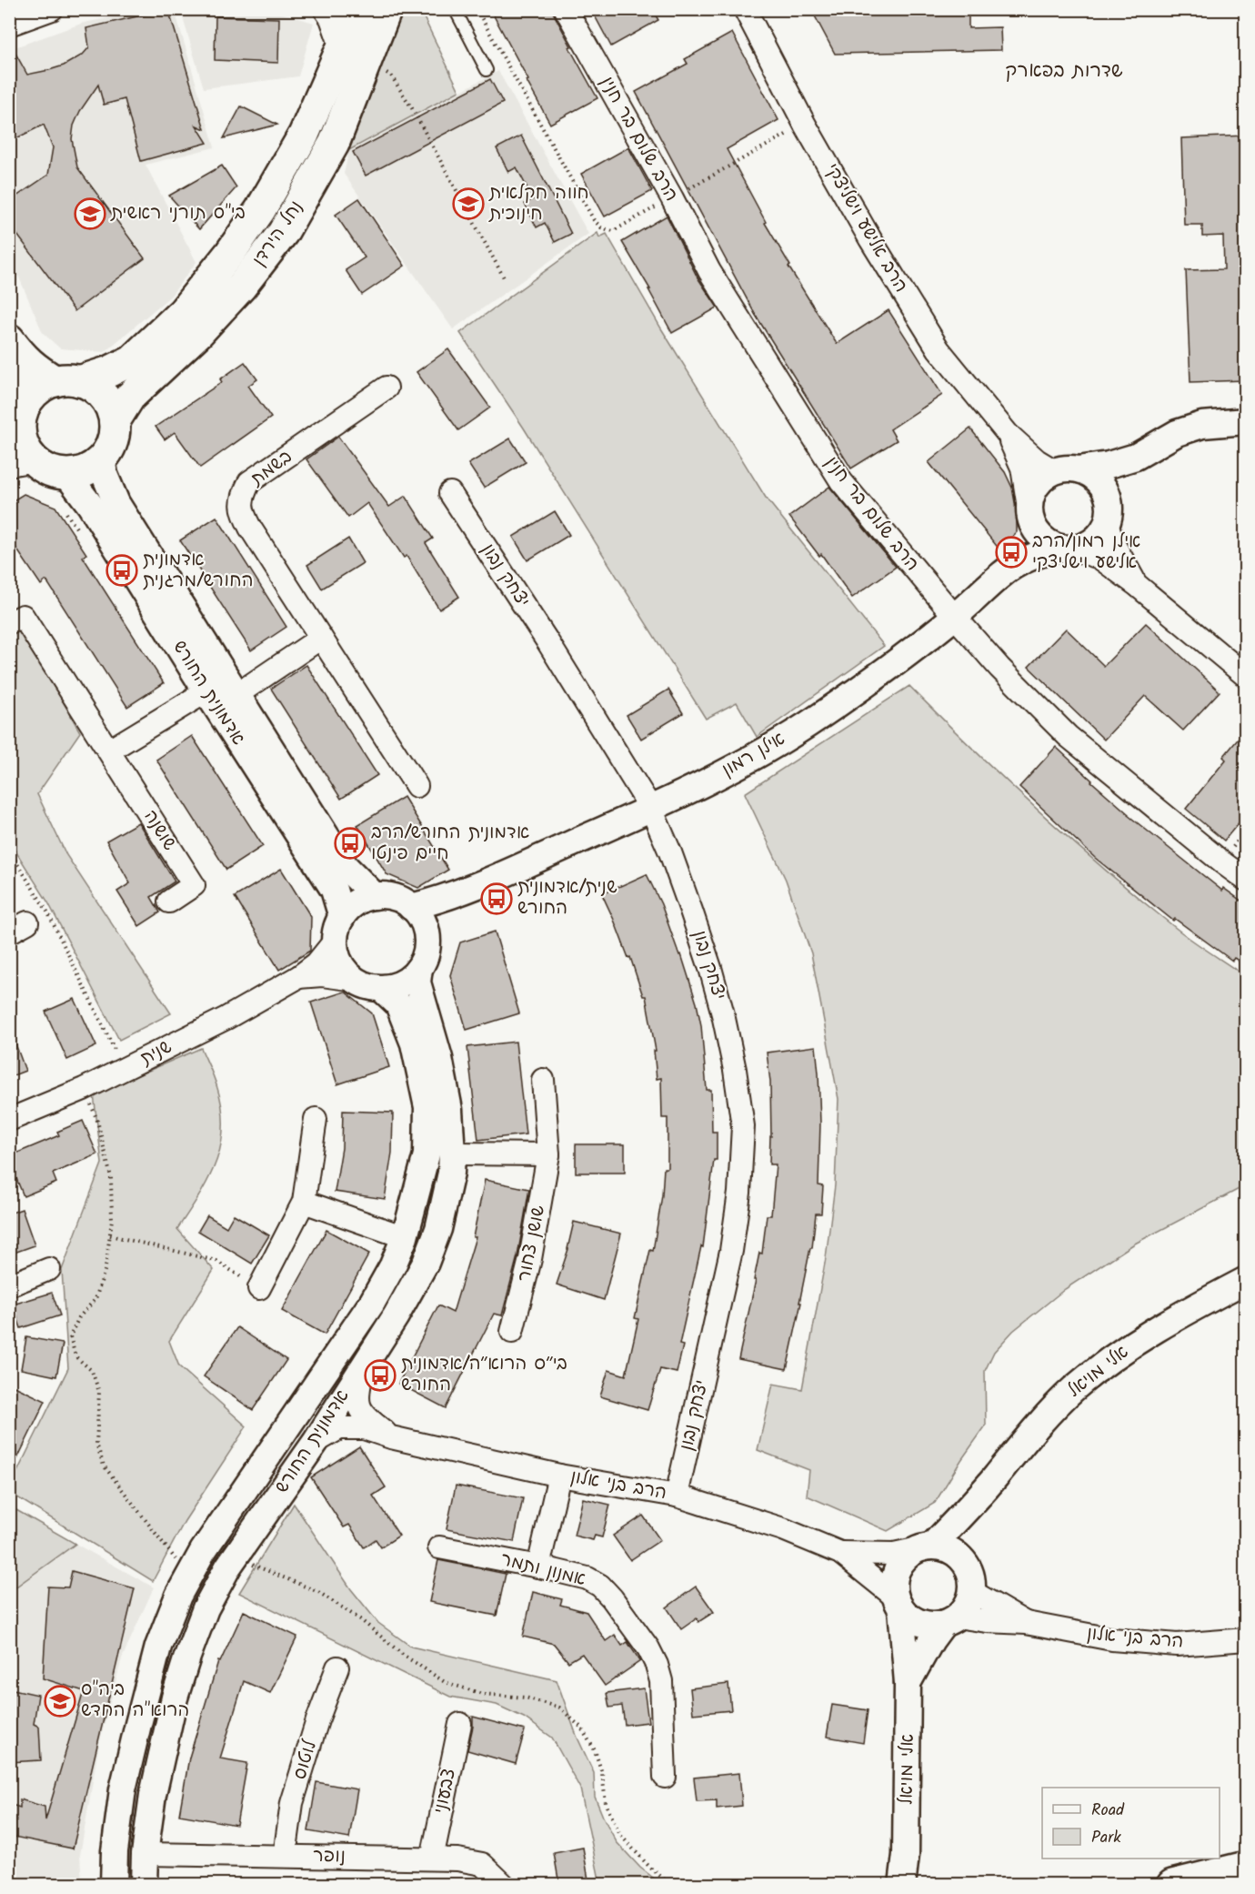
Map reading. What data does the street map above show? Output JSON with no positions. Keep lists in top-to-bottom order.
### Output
{
  "streets": {
    "main road": ["נחל הירדן"],
    "street": [
      "הרב שלום בר חנין",
      "הרב אלישע וישליצקי",
      "בשמת",
      "יצחק נבון",
      "אדמונית החורש",
      "אילן רמון",
      "שושנה",
      "שנית",
      "שושן צחור",
      "אלי מויאל",
      "הרב בני אלון",
      "אמנון ותמר",
      "לוטוס",
      "צבעוני",
      "נופר"
    ]
  },
  "crossings": [
    ["הרב שלום בר חנין", "אילן רמון"],
    ["הרב אלישע וישליצקי", "אילן רמון"],
    ["נחל הירדן", "אדמונית החורש"],
    ["יצחק נבון", "אילן רמון"],
    ["יצחק נבון", "הרב בני אלון"],
    ["אדמונית החורש", "אילן רמון"],
    ["אדמונית החורש", "שנית"],
    ["אדמונית החורש", "הרב בני אלון"],
    ["אדמונית החורש", "נופר"],
    ["אילן רמון", "שנית"],
    ["אלי מויאל", "הרב בני אלון"],
    ["לוטוס", "נופר"],
    ["צבעוני", "נופר"]
  ],
  "districts": ["שדרות בפארק"],
  "places": {
    "school or university": ["חווה חקלאית חינוכית", "בי\"ס תורני ראשית", "ביה\"ס הרוא\"ה החדש"],
    "bus stop": [
      "אילן רמון/הרב אלישע וישליצקי",
      "אדמונית החורש/מרגנית",
      "אדמונית החורש/הרב חיים פינטו",
      "שנית/אדמונית החורש",
      "בי״ס הרוא״ה/אדמונית החורש"
    ]
  },
  "legend": ["Road", "Park"]
}
